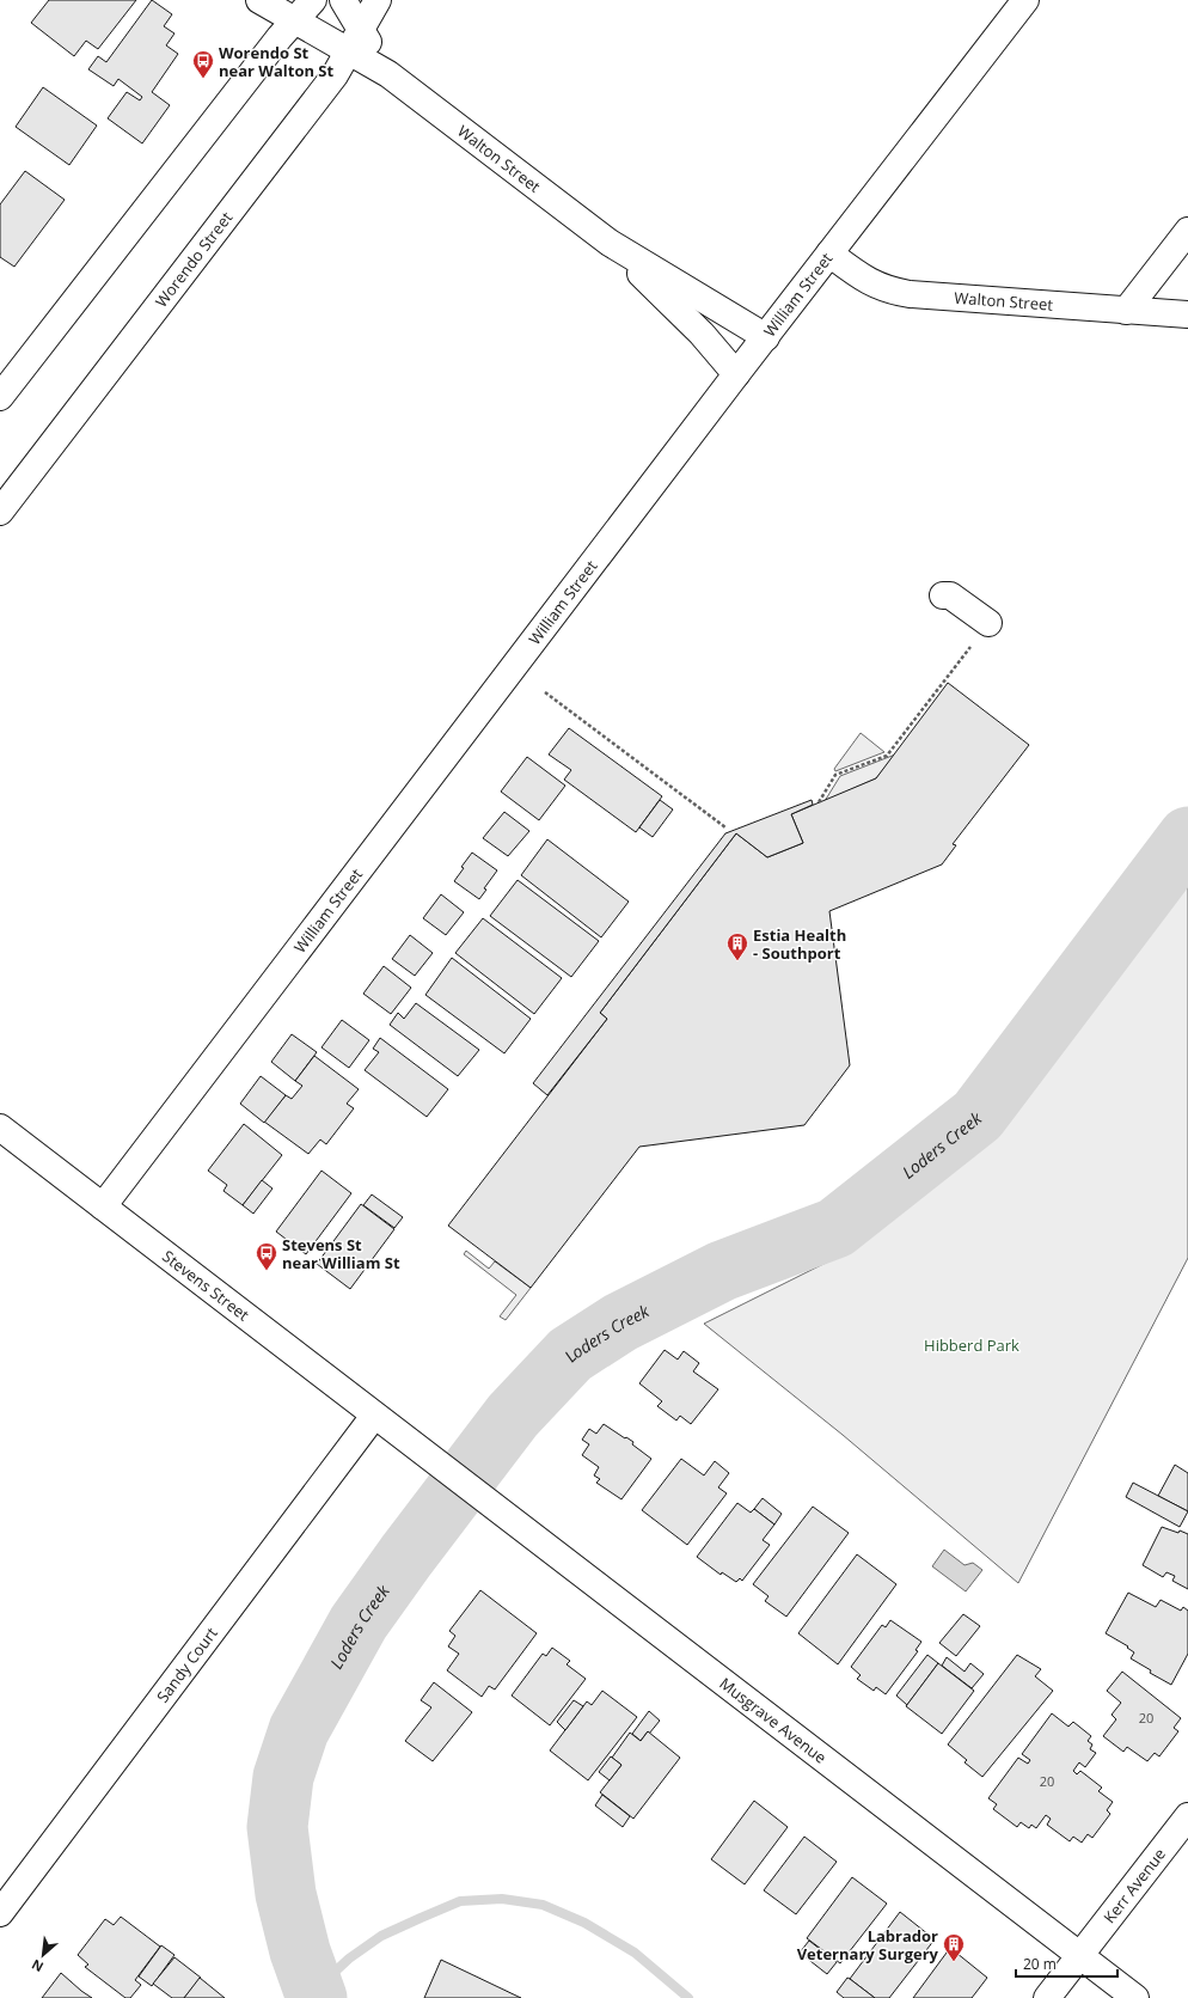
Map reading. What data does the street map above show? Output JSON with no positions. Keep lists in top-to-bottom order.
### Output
{
  "streets": {
    "street": [
      "Walton Street",
      "Worendo Street",
      "William Street",
      "Stevens Street",
      "Sandy Court",
      "Musgrave Avenue",
      "Kerr Avenue"
    ]
  },
  "crossings": [
    ["Walton Street", "Worendo Street"],
    ["Walton Street", "William Street"],
    ["William Street", "Stevens Street"],
    ["Stevens Street", "Sandy Court"],
    ["Stevens Street", "Musgrave Avenue"],
    ["Musgrave Avenue", "Kerr Avenue"]
  ],
  "water": ["Loders Creek"],
  "parks": ["Hibberd Park"],
  "places": {
    "bus stop": ["Worendo St near Walton St", "Stevens St near William St"],
    "building": ["Estia Health - Southport", "Labrador Veternary Surgery"]
  },
  "house_numbers": ["20", "20"],
  "scale_bar": "20 m",
  "north": "bottom left"
}
